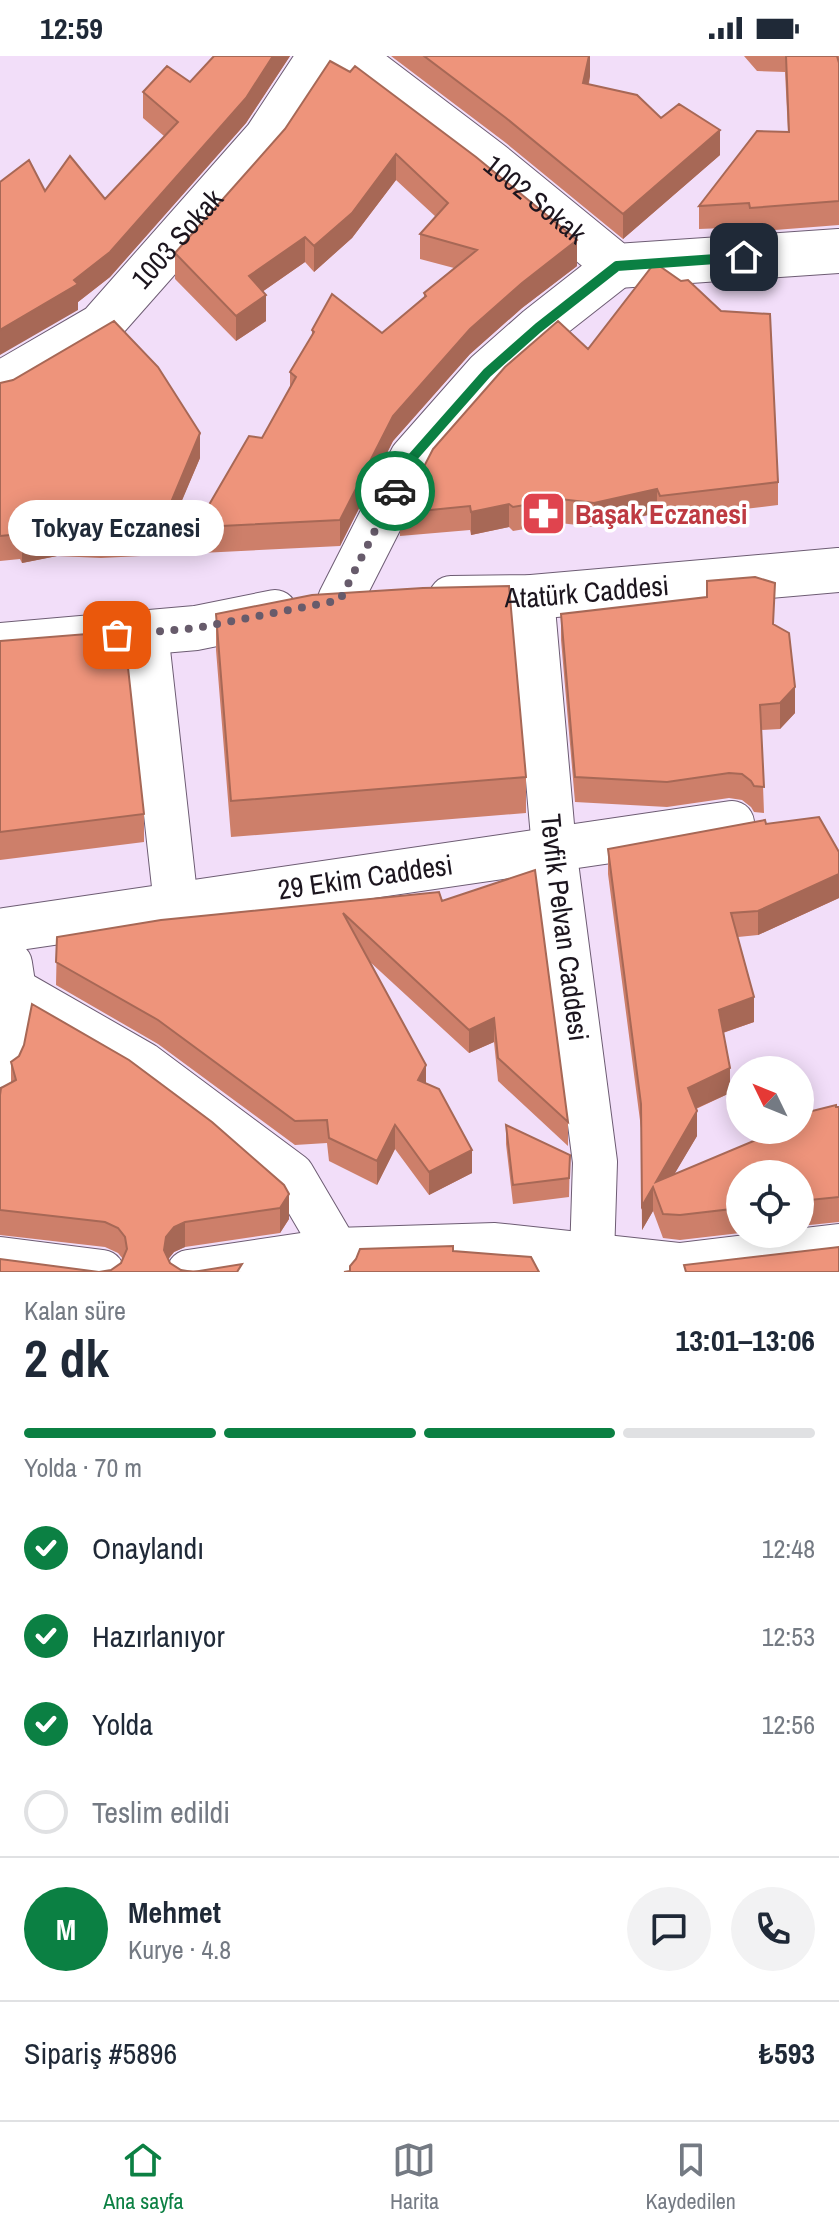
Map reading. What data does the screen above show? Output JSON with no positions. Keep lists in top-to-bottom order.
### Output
{
  "streets": {
    "street": [
      "1002 Sokak",
      "1003 Sokak",
      "Atatürk Caddesi",
      "29 Ekim Caddesi",
      "Tevfik Pelvan Caddesi"
    ]
  },
  "crossings": [
    ["Atatürk Caddesi", "Tevfik Pelvan Caddesi"],
    ["29 Ekim Caddesi", "Tevfik Pelvan Caddesi"]
  ],
  "places": {
    "pharmacy": ["Başak Eczanesi"],
    "other": ["Tokyay Eczanesi"]
  },
  "north": "top left",
  "page": {
    "status": "12:59",
    "bubble": "Tokyay Eczanesi",
    "heading": ["2 dk", "Kalan süre", "13:01–13:06"],
    "panel": [
      "Mehmet",
      "Kurye · 4.8",
      "Sipariş #5896",
      "₺593"
    ],
    "bar": "Yolda · 70 m",
    "list": [
      ["Onaylandı", "12:48"],
      ["Hazırlanıyor", "12:53"],
      ["Yolda", "12:56"],
      "Teslim edildi"
    ],
    "round": "M",
    "tabs": ["Ana sayfa", "Harita", "Kaydedilen"]
  }
}
